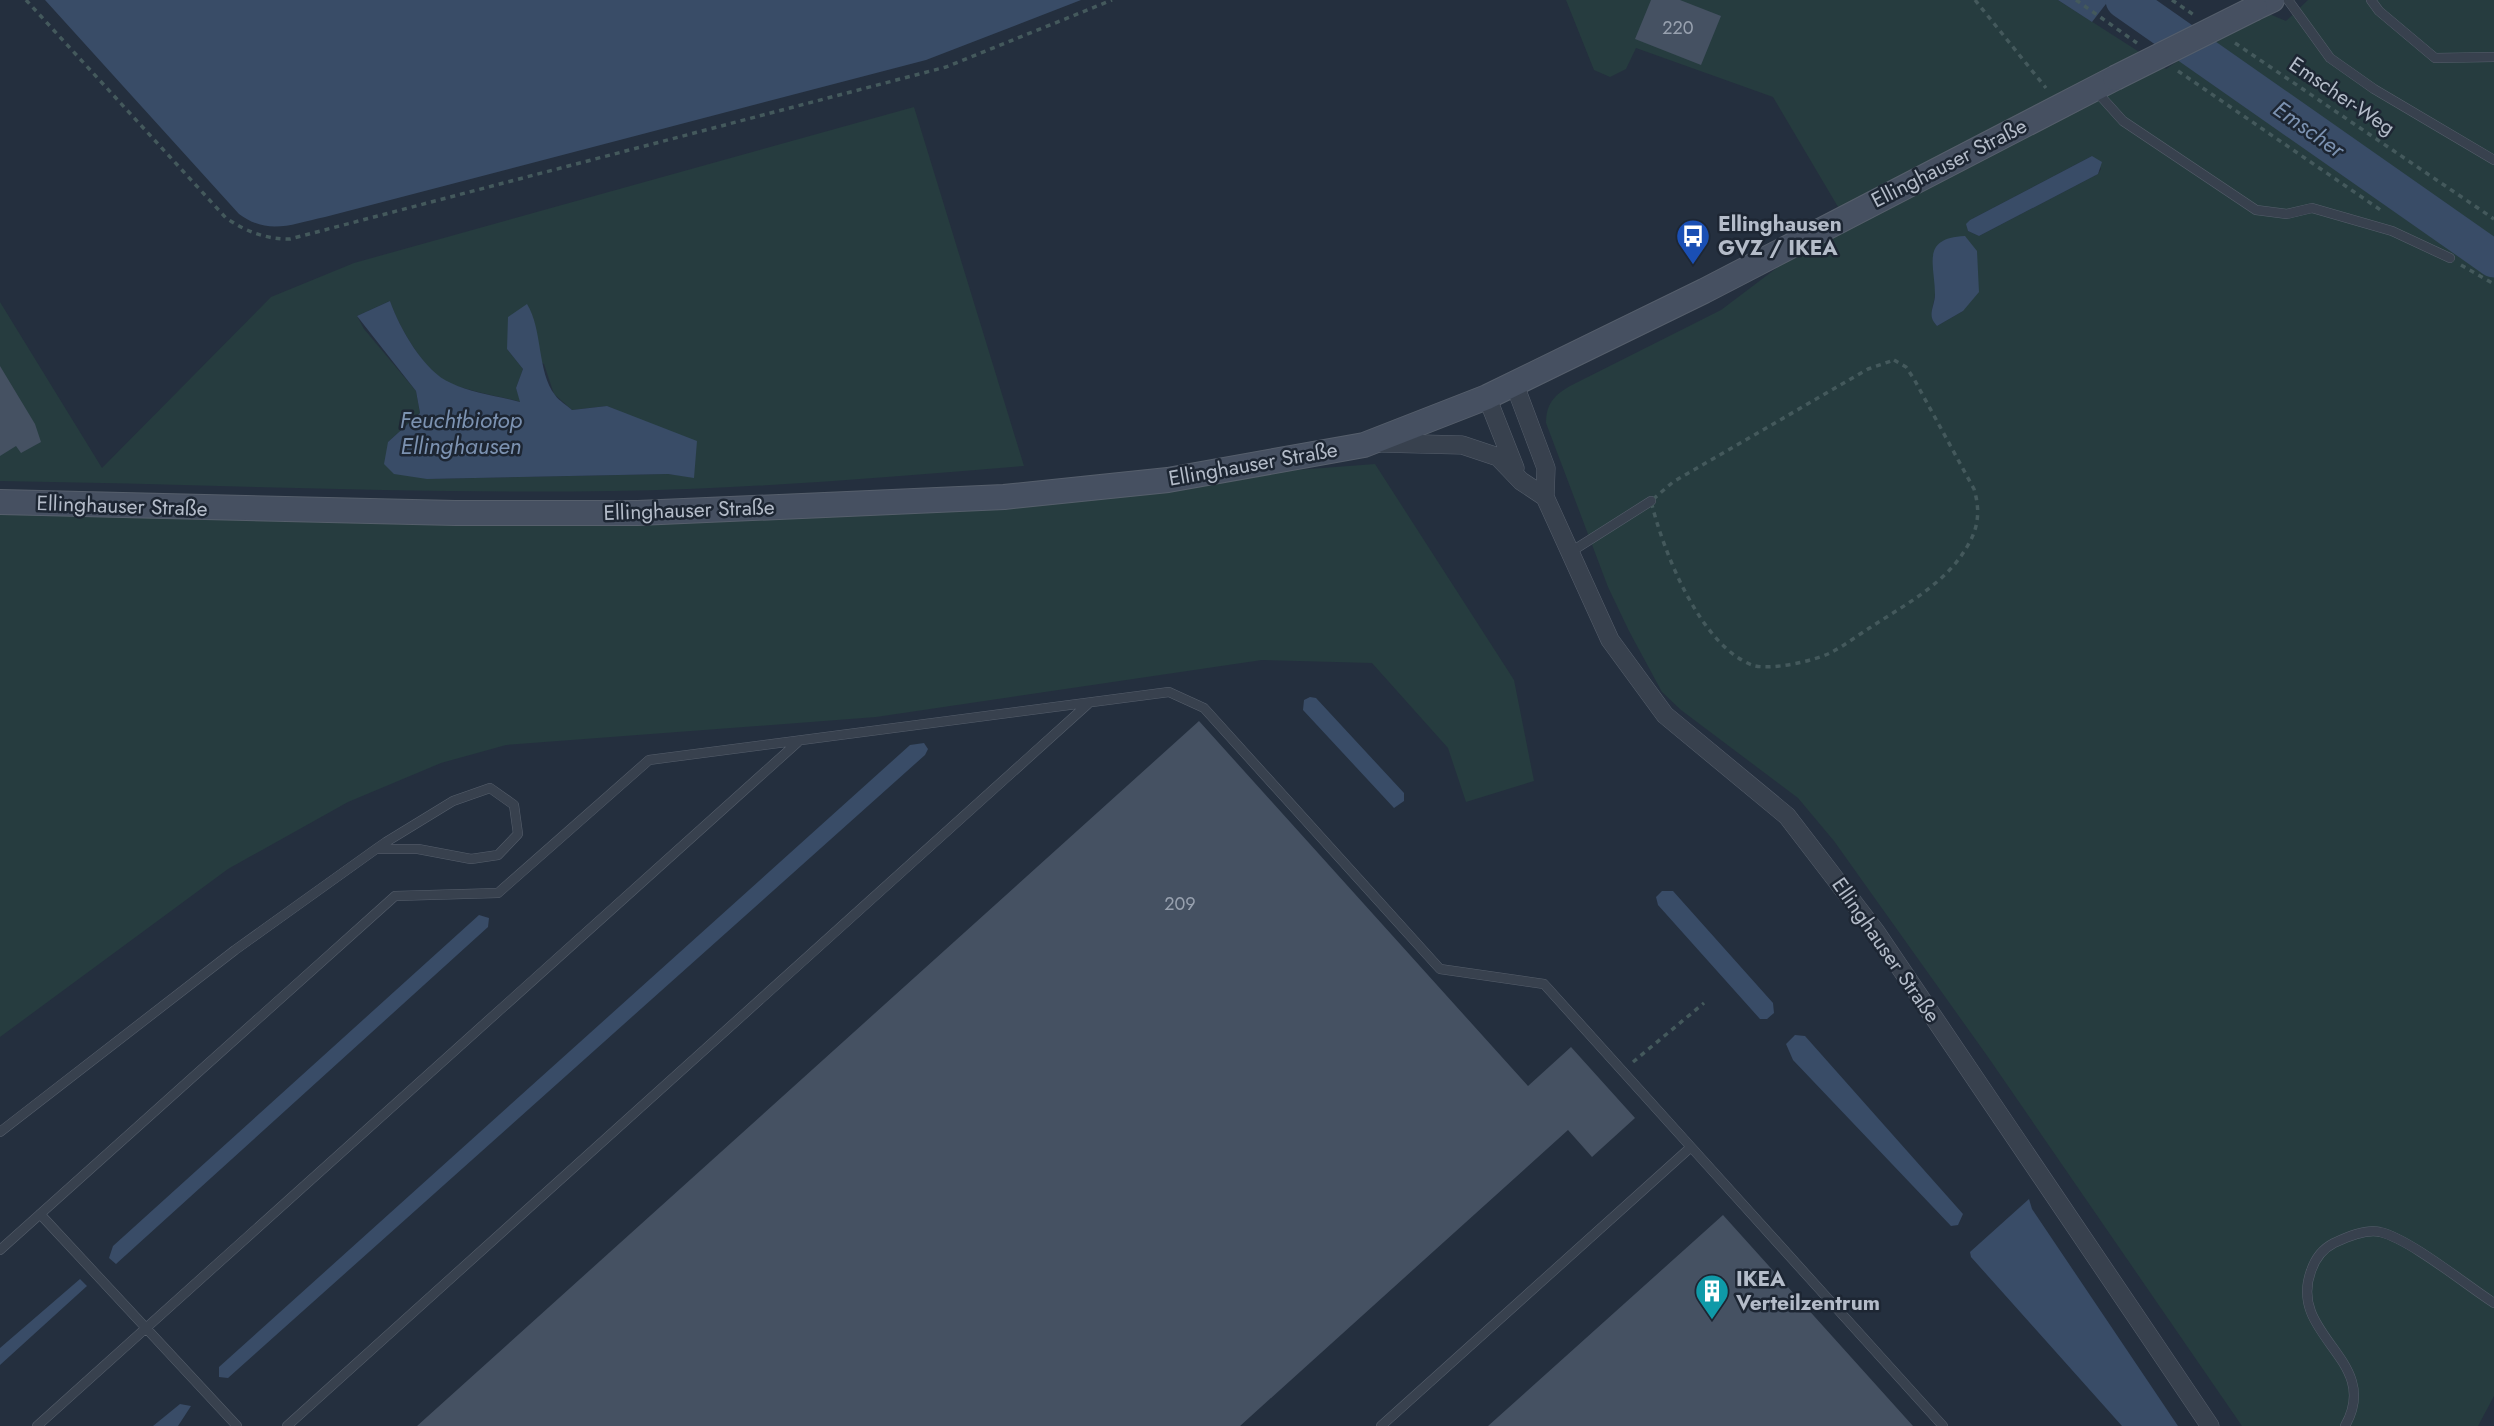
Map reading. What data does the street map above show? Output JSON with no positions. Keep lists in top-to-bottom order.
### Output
{
  "streets": {
    "main road": ["Ellinghauser Straße"],
    "path": ["Emscher-Weg"]
  },
  "water": ["Emscher", "Feuchtbiotop Ellinghausen"],
  "places": {
    "bus stop": ["Ellinghausen GVZ / IKEA"],
    "building": ["IKEA Verteilzentrum"]
  },
  "house_numbers": ["220", "209"]
}
